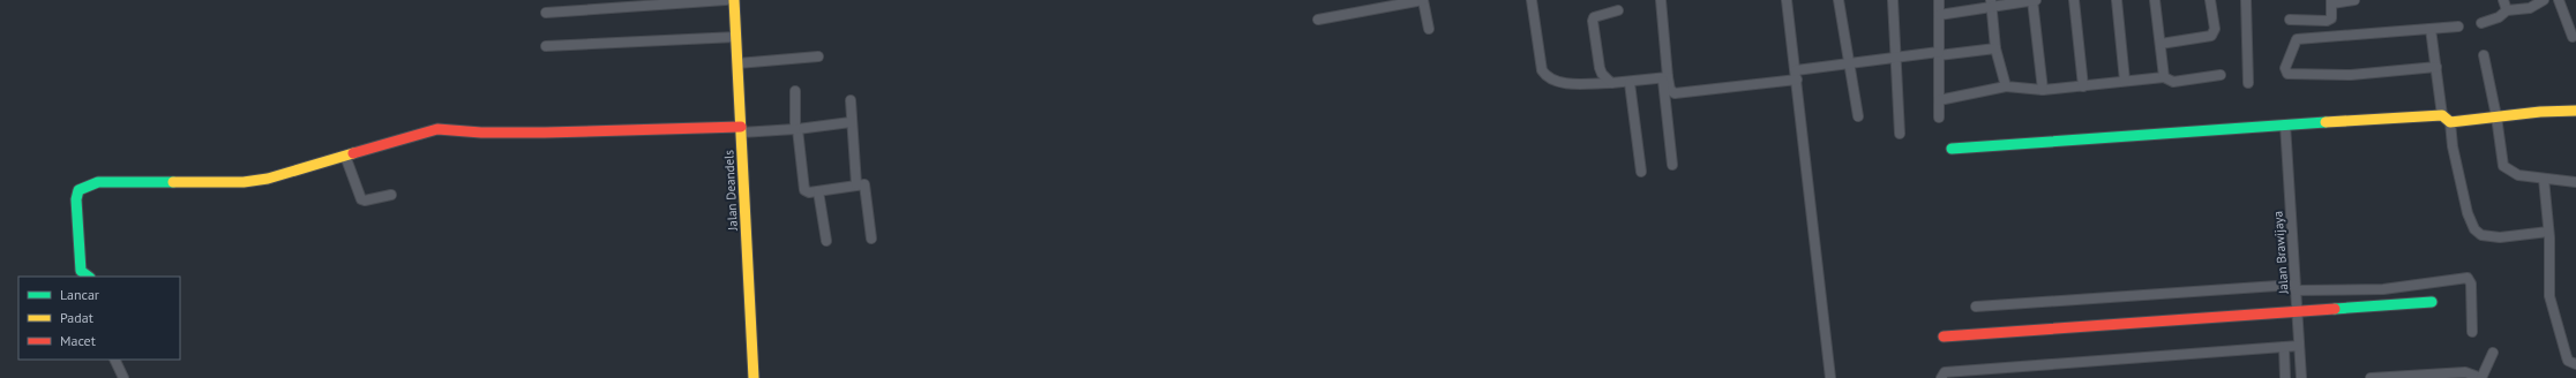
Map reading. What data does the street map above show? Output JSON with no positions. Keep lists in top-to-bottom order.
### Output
{
  "streets": {
    "street": ["Jalan Deandels", "Jalan Brawijaya"]
  },
  "legend": ["Lancar", "Padat", "Macet"]
}
